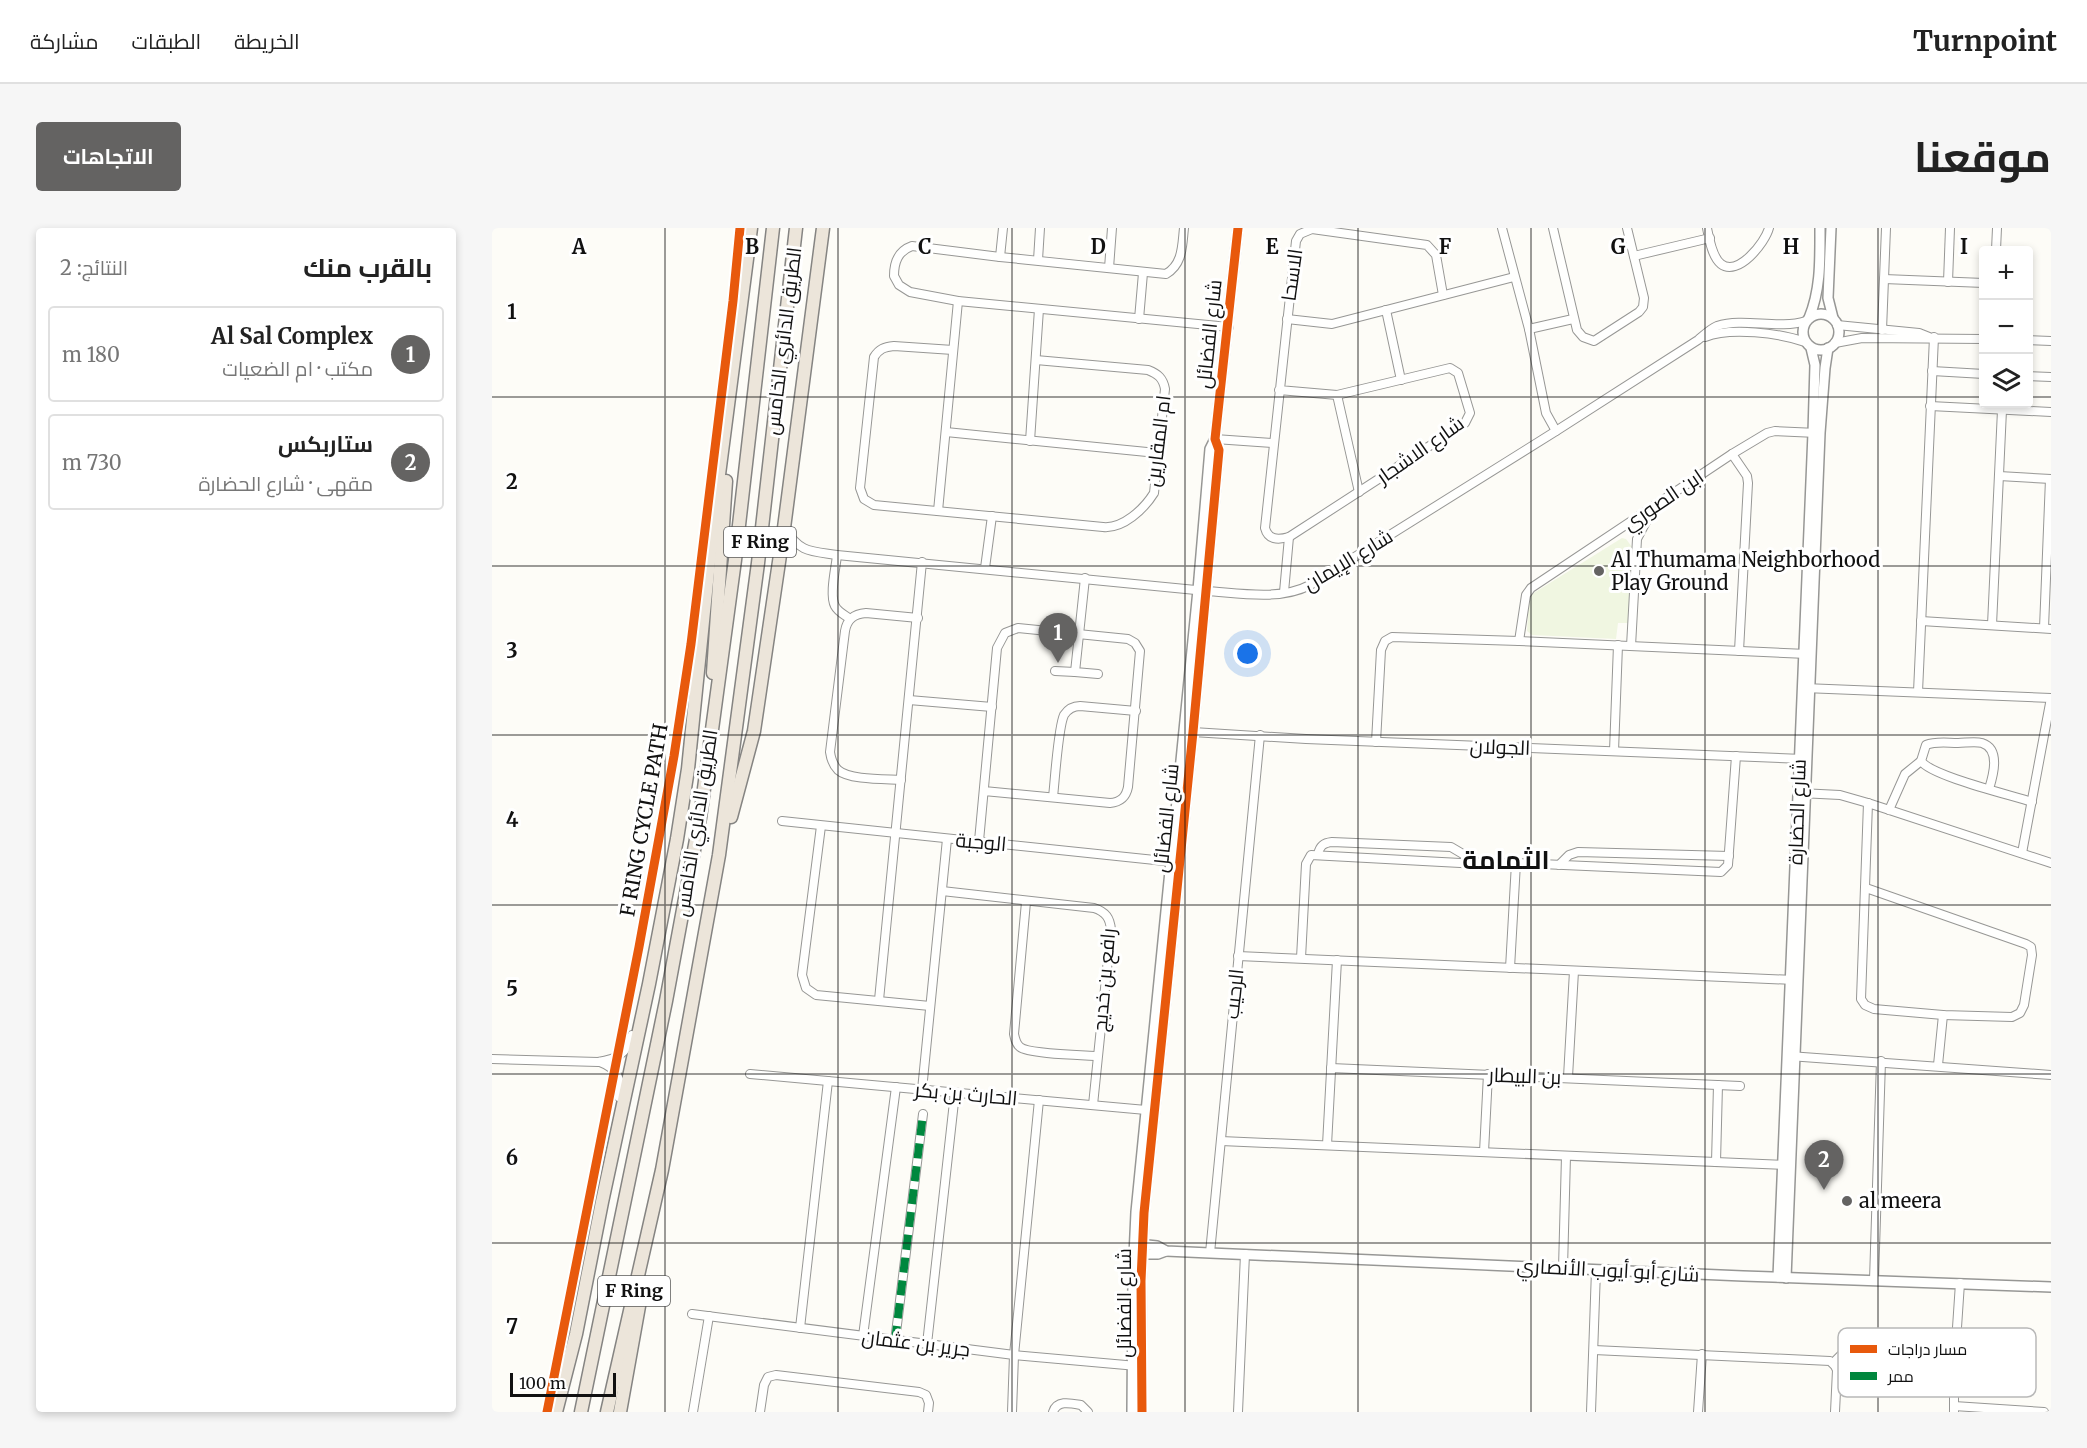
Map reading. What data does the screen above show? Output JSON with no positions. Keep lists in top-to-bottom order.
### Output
{
  "streets": {
    "highway": ["الطريق الدائري الخامس", "F Ring"],
    "street": [
      "الاسحا",
      "شارع الفضائل",
      "ام المقارين",
      "شارع الاشجار",
      "ابن الصوري",
      "شارع الإيمان",
      "الجولان",
      "شارع الحضارة",
      "الوجبة",
      "رافع بن خديج",
      "الرحيب",
      "بن البيطار",
      "الحارث بن بكر",
      "شارع أبو أيوب الأنصاري",
      "جرير بن عثمان"
    ],
    "cycle path": ["F RING CYCLE PATH"]
  },
  "crossings": [
    ["الاسحا", "شارع الاشجار"],
    ["شارع الفضائل", "شارع الإيمان"],
    ["شارع الفضائل", "الجولان"],
    ["شارع الفضائل", "الوجبة"],
    ["شارع الفضائل", "شارع أبو أيوب الأنصاري"],
    ["شارع الفضائل", "جرير بن عثمان"],
    ["ابن الصوري", "شارع الحضارة"],
    ["شارع الإيمان", "شارع الحضارة"],
    ["الجولان", "شارع الحضارة"],
    ["الجولان", "الرحيب"],
    ["شارع الحضارة", "شارع أبو أيوب الأنصاري"],
    ["رافع بن خديج", "الحارث بن بكر"],
    ["الرحيب", "شارع أبو أيوب الأنصاري"]
  ],
  "districts": ["الثمامة"],
  "places": ["Al Thumama Neighborhood Play Ground", "al meera"],
  "legend": ["مسار دراجات", "ممر"],
  "scale_bar": "100 m",
  "page": {
    "header": "Turnpoint",
    "nav": ["الخريطة", "الطبقات", "مشاركة"],
    "title": "موقعنا",
    "buttons": "الاتجاهات",
    "heading": ["بالقرب منك", "النتائج: 2"],
    "map_buttons": ["+", "−"],
    "list": [
      {
        "mark": "1",
        "name": "Al Sal Complex",
        "note": "مكتب · ام الضعيات",
        "value": "180 m"
      },
      {
        "mark": "2",
        "name": "ستاربكس",
        "note": "مقهى · شارع الحضارة",
        "value": "730 m"
      }
    ],
    "pins": ["1", "2"],
    "scale": "100 m"
  },
  "grid": {
    "columns": [
      "A",
      "B",
      "C",
      "D",
      "E",
      "F",
      "G",
      "H",
      "I"
    ],
    "rows": [
      "1",
      "2",
      "3",
      "4",
      "5",
      "6",
      "7"
    ]
  }
}
